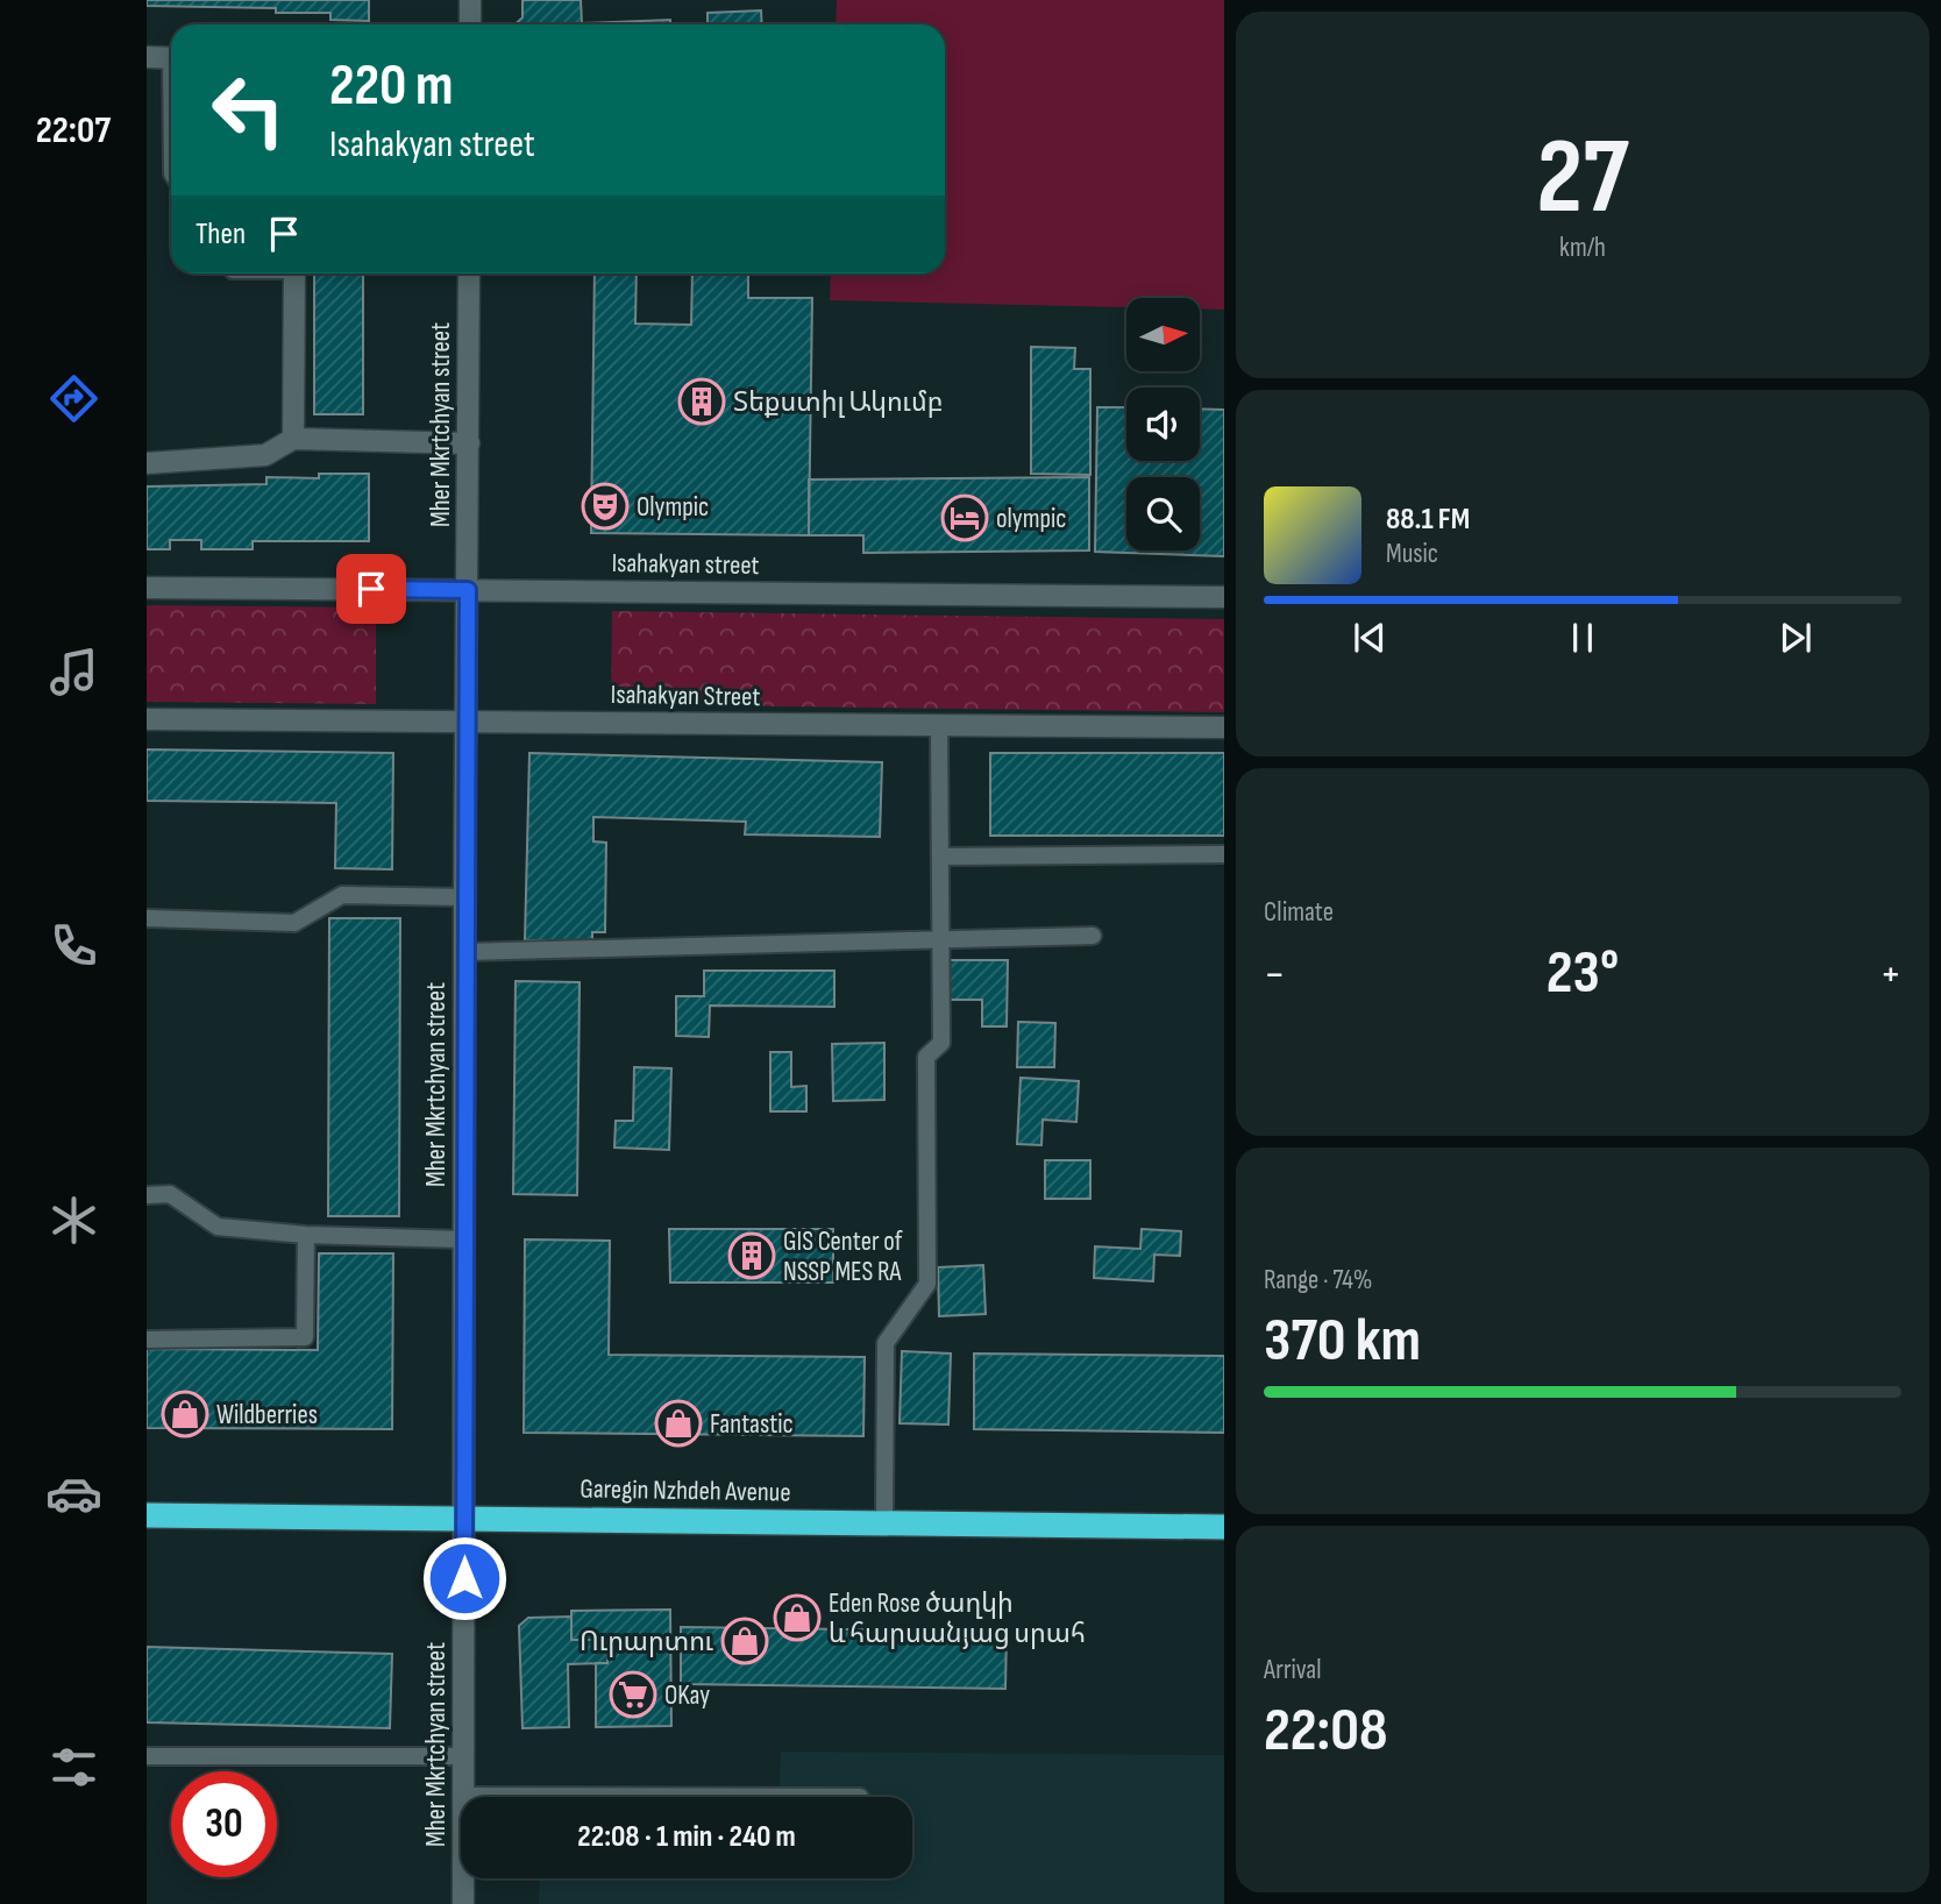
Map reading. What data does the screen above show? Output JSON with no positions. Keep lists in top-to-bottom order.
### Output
{
  "streets": {
    "highway": ["Garegin Nzhdeh Avenue"],
    "street": ["Mher Mkrtchyan street", "Isahakyan street", "Isahakyan Street"]
  },
  "crossings": [
    ["Mher Mkrtchyan street", "Isahakyan street"],
    ["Mher Mkrtchyan street", "Isahakyan Street"],
    ["Mher Mkrtchyan street", "Garegin Nzhdeh Avenue"]
  ],
  "places": {
    "building": ["Տեքստիլ Ակումբ", "GIS Center of NSSP MES RA"],
    "theatre": ["Olympic"],
    "hotel": ["olympic"],
    "shop": [
      "Wildberries",
      "Fantastic",
      "Eden Rose ծաղկի և հարսանյաց սրահ",
      "Ուրարտու"
    ],
    "supermarket": ["OKay"]
  },
  "north": "right",
  "page": {
    "tabs": "22:07",
    "tile": [
      ["27", "km/h"],
      "Climate",
      ["Range · 74%", "370 km"],
      ["Arrival", "22:08"]
    ],
    "turn": ["220 m", "Isahakyan street"],
    "then": "Then",
    "song": ["88.1 FM", "Music"],
    "heat": ["−", "23°", "+"],
    "limit": "30",
    "trip": "22:08 · 1 min · 240 m"
  }
}
